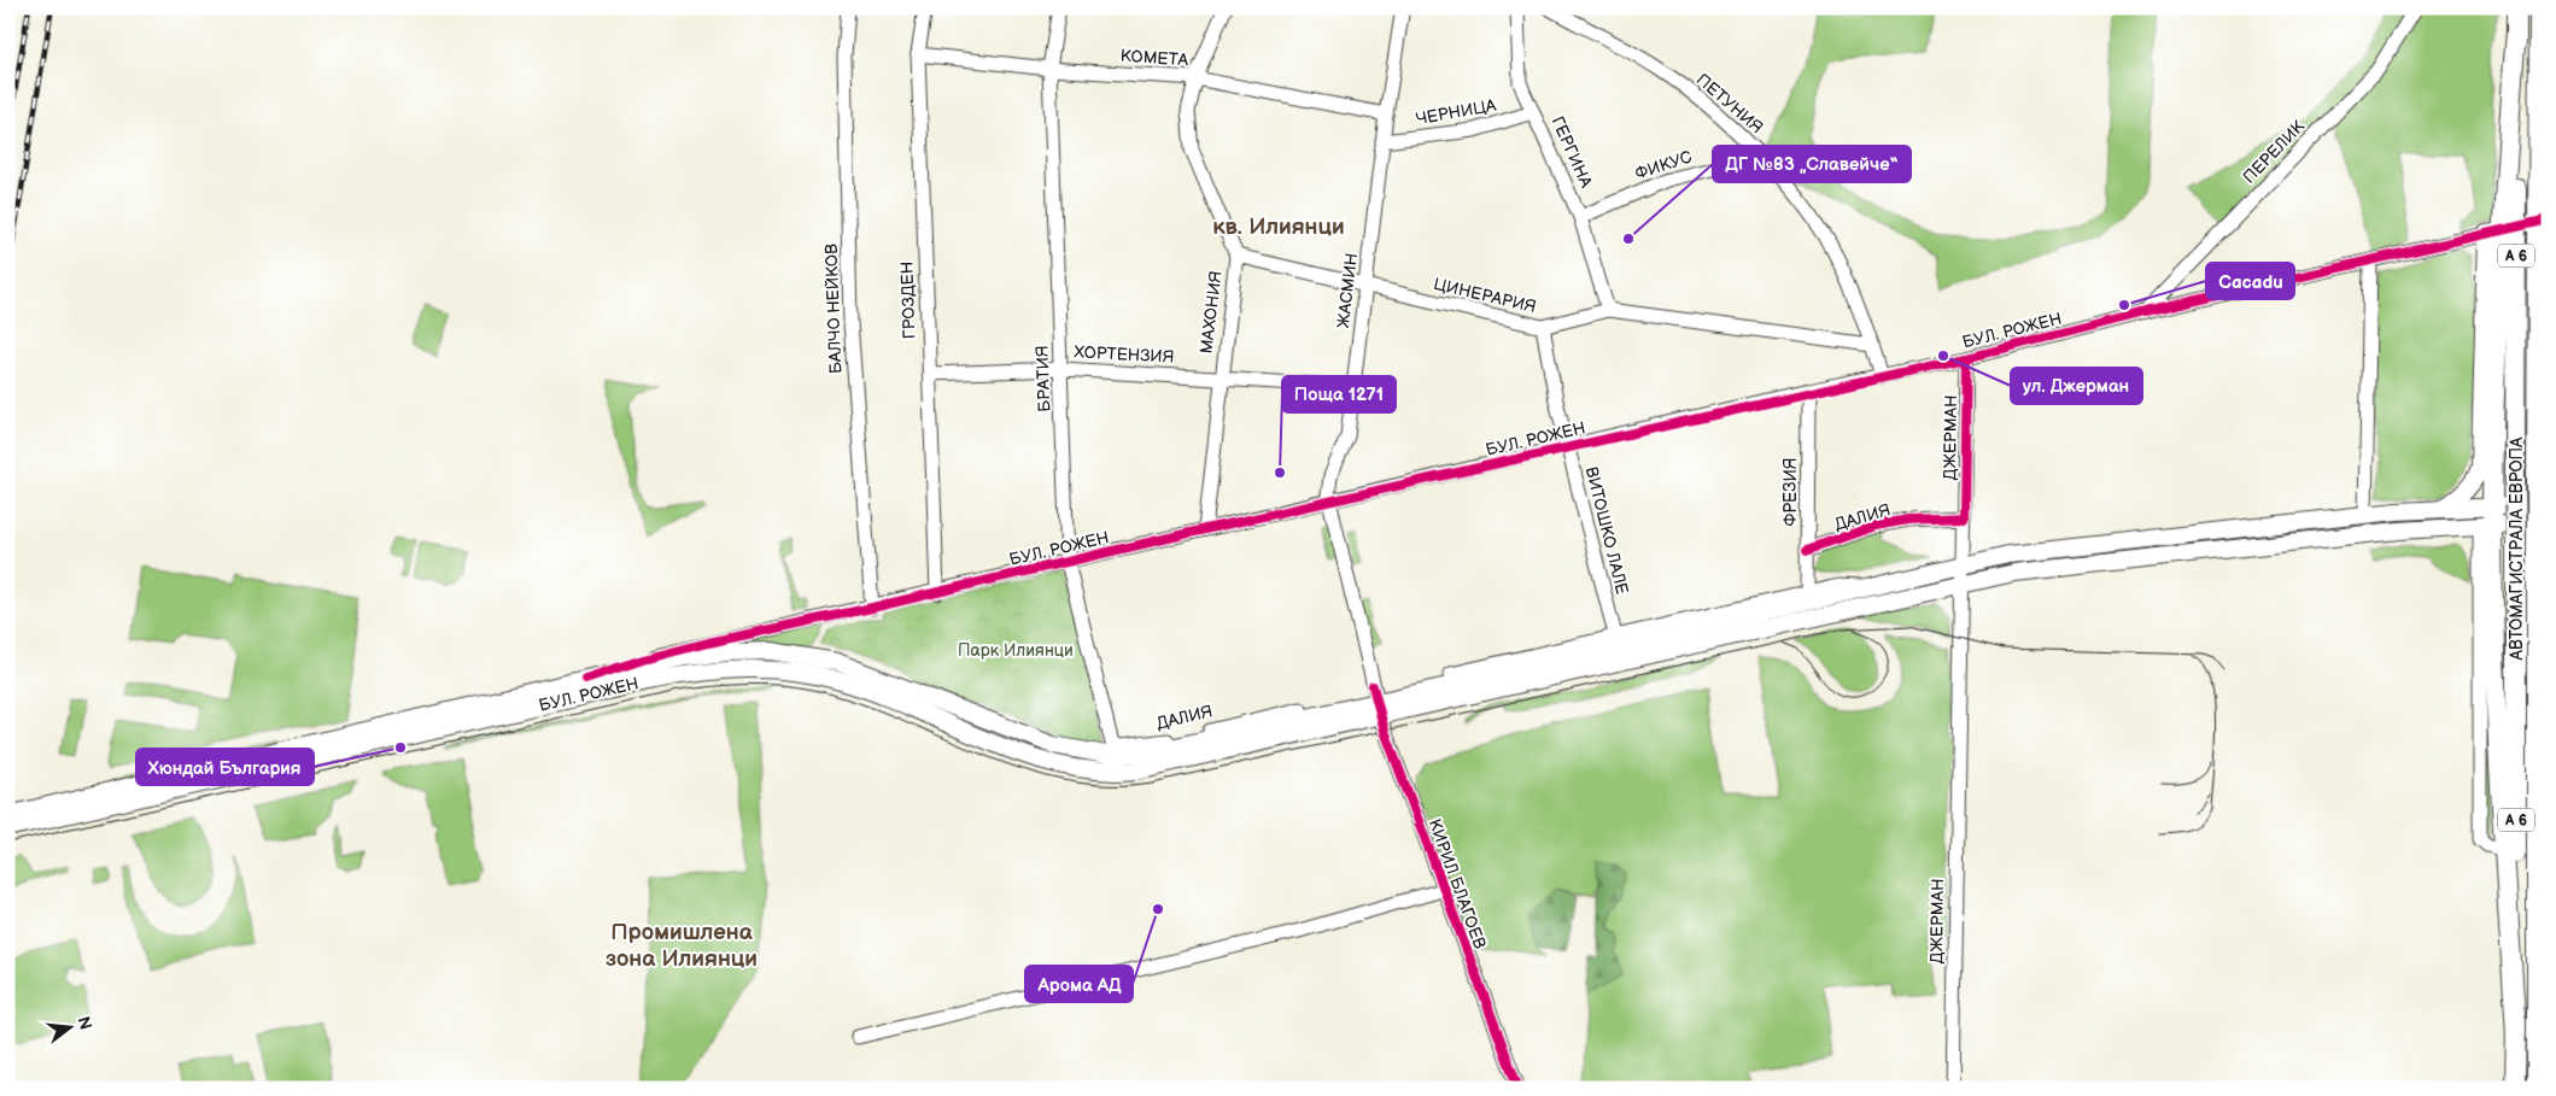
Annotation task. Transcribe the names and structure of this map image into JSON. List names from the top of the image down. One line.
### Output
{"streets":{"highway":["A 6","АВТОМАГИСТРАЛА ЕВРОПА"],"main road":["БУЛ. РОЖЕН"],"street":["КОМЕТА","ПЕТУНИЯ","ЧЕРНИЦА","ГЕРГИНА","ПЕРЕЛИК","ФИКУС","ЖАСМИН","ЦИНЕРАРИЯ","ГРОЗДЕН","БАЛЧО НЕЙКОВ","МАХОНИЯ","ХОРТЕНЗИЯ","БРАТИЯ","ДЖЕРМАН","ФРЕЗИЯ","ДАЛИЯ","ВИТОШКО ЛАЛЕ","КИРИЛ БЛАГОЕВ"]},"crossings":[["КОМЕТА","ЖАСМИН"],["КОМЕТА","ГРОЗДЕН"],["КОМЕТА","МАХОНИЯ"],["КОМЕТА","БРАТИЯ"],["ПЕТУНИЯ","ФИКУС"],["ПЕТУНИЯ","ЦИНЕРАРИЯ"],["ПЕТУНИЯ","БУЛ. РОЖЕН"],["ЧЕРНИЦА","ГЕРГИНА"],["ЧЕРНИЦА","ЖАСМИН"],["ГЕРГИНА","ФИКУС"],["ГЕРГИНА","ЦИНЕРАРИЯ"],["ПЕРЕЛИК","БУЛ. РОЖЕН"],["ЖАСМИН","ЦИНЕРАРИЯ"],["ЖАСМИН","БУЛ. РОЖЕН"],["ЖАСМИН","ХОРТЕНЗИЯ"],["ЖАСМИН","КИРИЛ БЛАГОЕВ"],["ЦИНЕРАРИЯ","МАХОНИЯ"],["ЦИНЕРАРИЯ","ВИТОШКО ЛАЛЕ"],["ГРОЗДЕН","БУЛ. РОЖЕН"],["ГРОЗДЕН","ХОРТЕНЗИЯ"],["БАЛЧО НЕЙКОВ","БУЛ. РОЖЕН"],["МАХОНИЯ","БУЛ. РОЖЕН"],["МАХОНИЯ","ХОРТЕНЗИЯ"],["БУЛ. РОЖЕН","БРАТИЯ"],["БУЛ. РОЖЕН","ДЖЕРМАН"],["БУЛ. РОЖЕН","ФРЕЗИЯ"],["БУЛ. РОЖЕН","ДАЛИЯ"],["БУЛ. РОЖЕН","ВИТОШКО ЛАЛЕ"],["БУЛ. РОЖЕН","КИРИЛ БЛАГОЕВ"],["ХОРТЕНЗИЯ","БРАТИЯ"],["БРАТИЯ","ДАЛИЯ"],["ДЖЕРМАН","ДАЛИЯ"],["ФРЕЗИЯ","ДАЛИЯ"]],"districts":["кв. Илиянци","Промишлена зона Илиянци"],"parks":["Парк Илиянци"],"places":["ДГ №83 „Славейче“","Cacadu","ул. Джерман","Поща 1271","Хюндай България","Арома АД"],"north":"right"}
